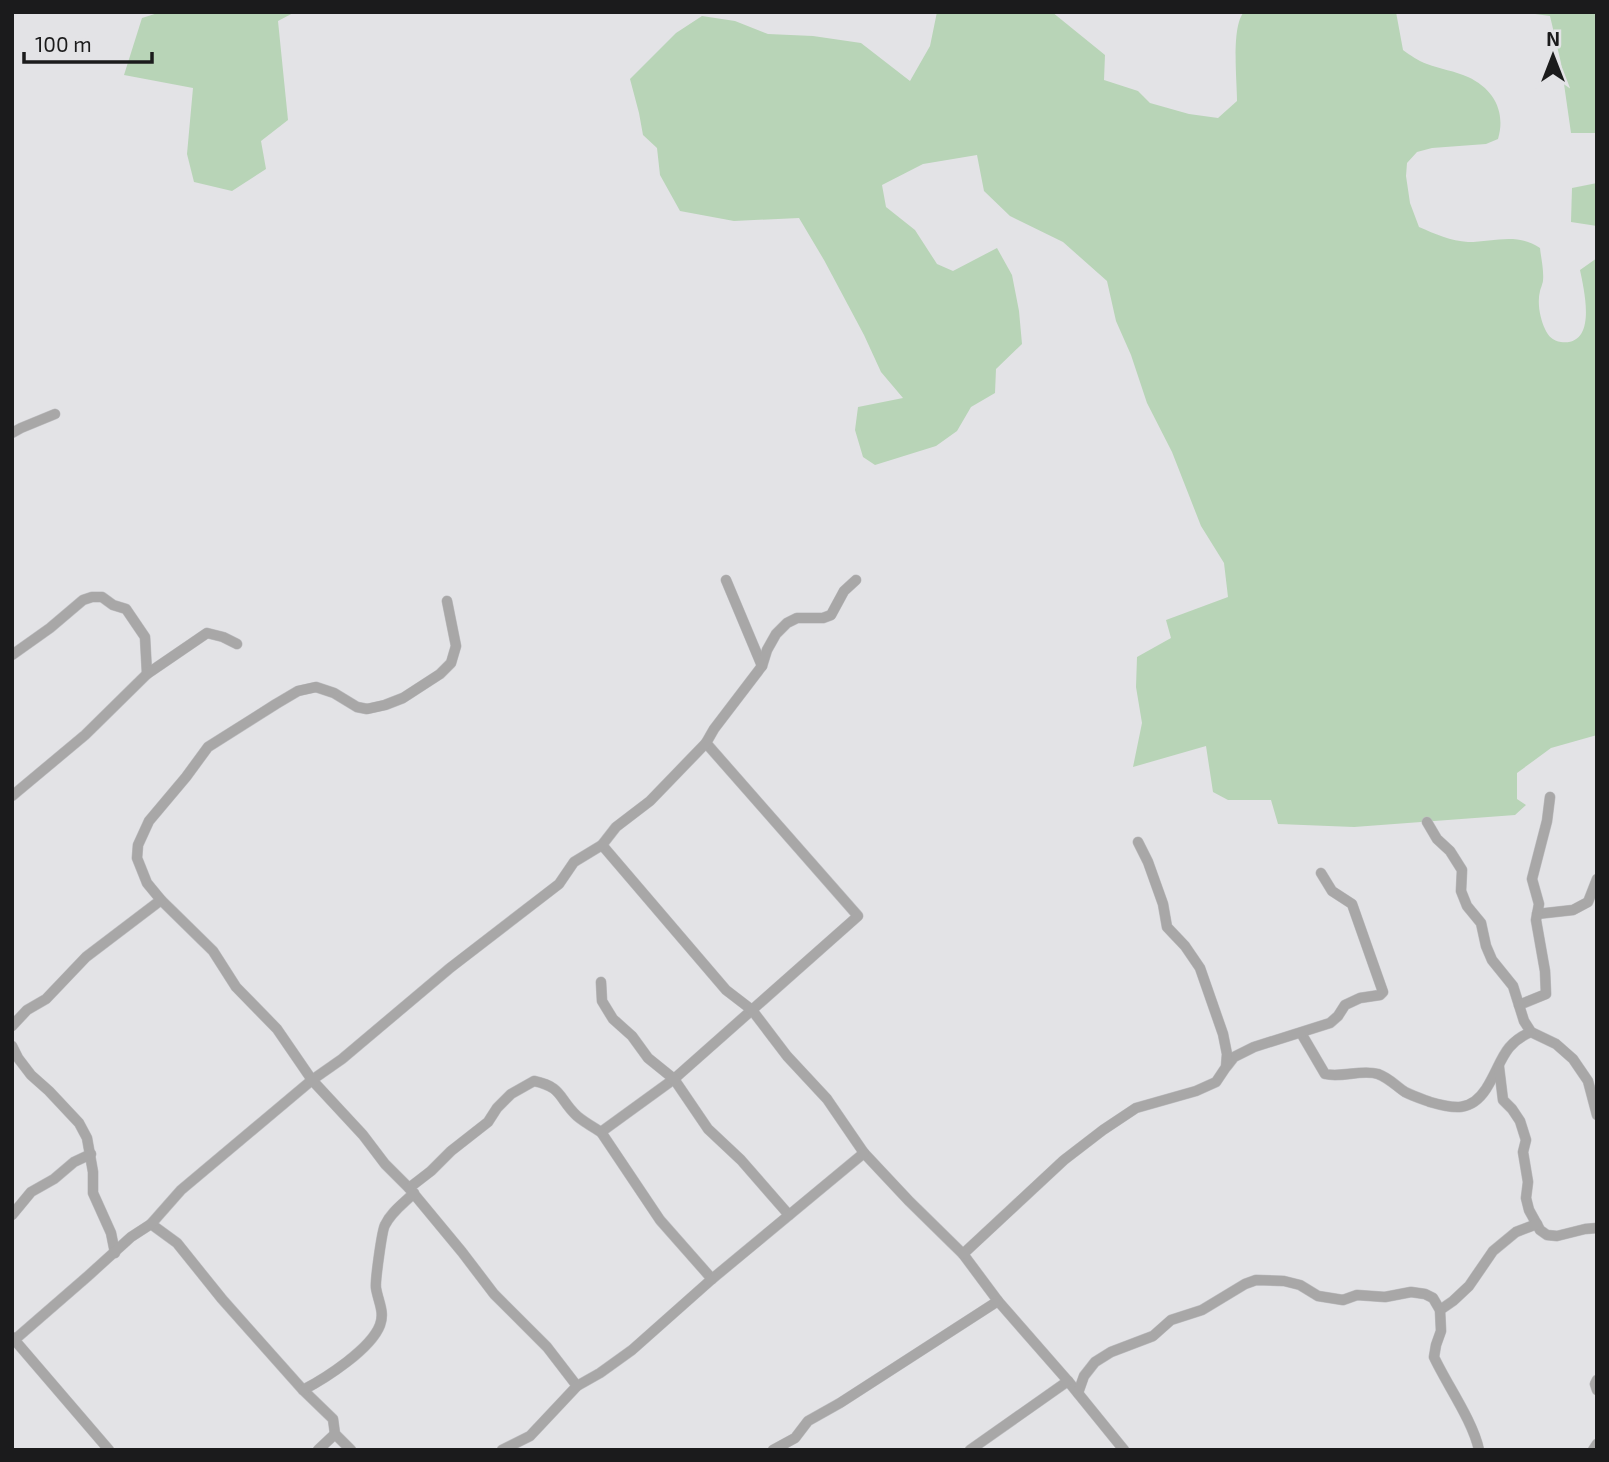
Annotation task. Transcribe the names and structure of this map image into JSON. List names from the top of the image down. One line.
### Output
{"scale_bar":"100 m","north":"top"}
